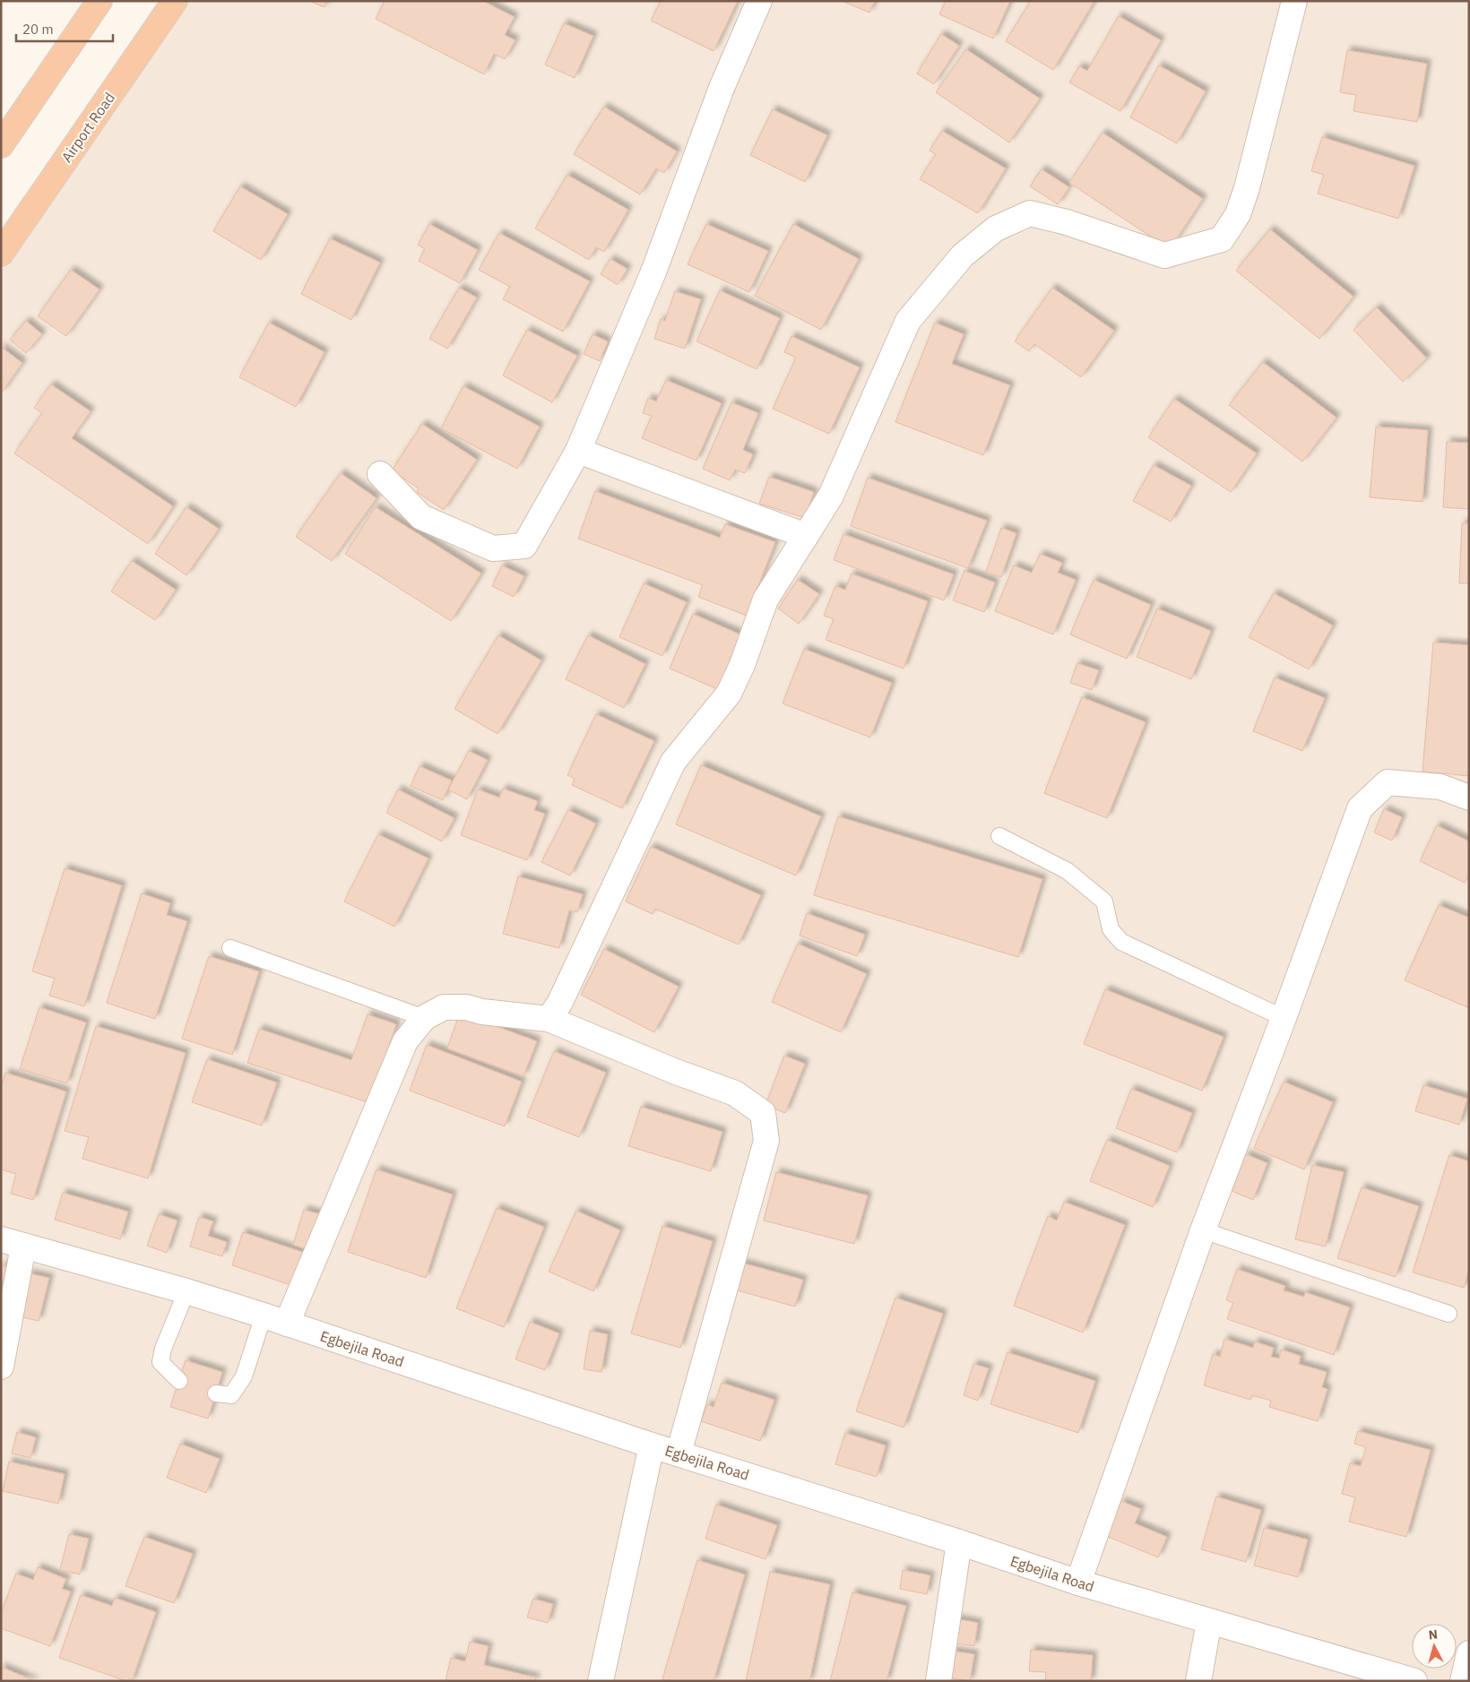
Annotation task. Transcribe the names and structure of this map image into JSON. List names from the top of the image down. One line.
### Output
{"streets":{"highway":["Airport Road"],"street":["Egbejila Road"]},"scale_bar":"20 m","north":"top"}
